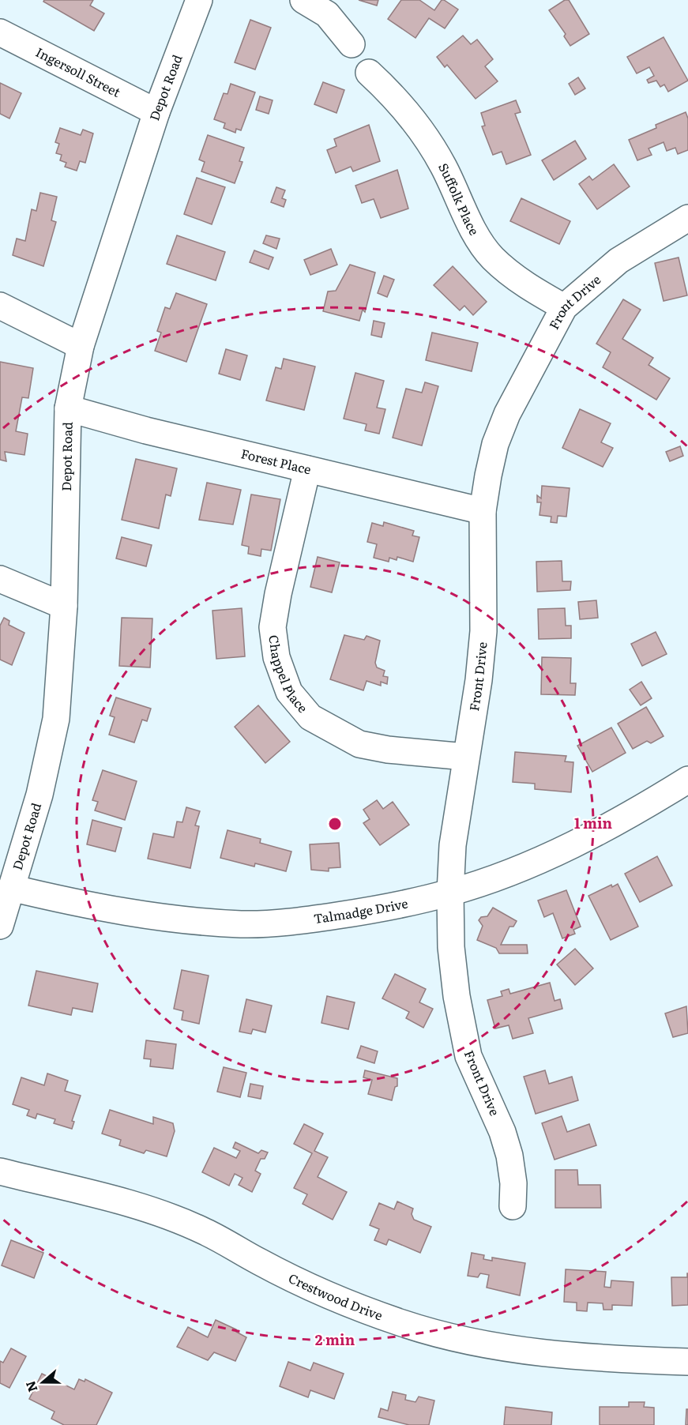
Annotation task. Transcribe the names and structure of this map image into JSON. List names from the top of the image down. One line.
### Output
{"streets":{"street":["Ingersoll Street","Depot Road","Suffolk Place","Front Drive","Forest Place","Chappel Place","Talmadge Drive","Crestwood Drive"]},"crossings":[["Ingersoll Street","Depot Road"],["Depot Road","Forest Place"],["Depot Road","Talmadge Drive"],["Suffolk Place","Front Drive"],["Front Drive","Forest Place"],["Front Drive","Chappel Place"],["Front Drive","Talmadge Drive"],["Forest Place","Chappel Place"]],"north":"left","rings":["1 min","2 min"]}
